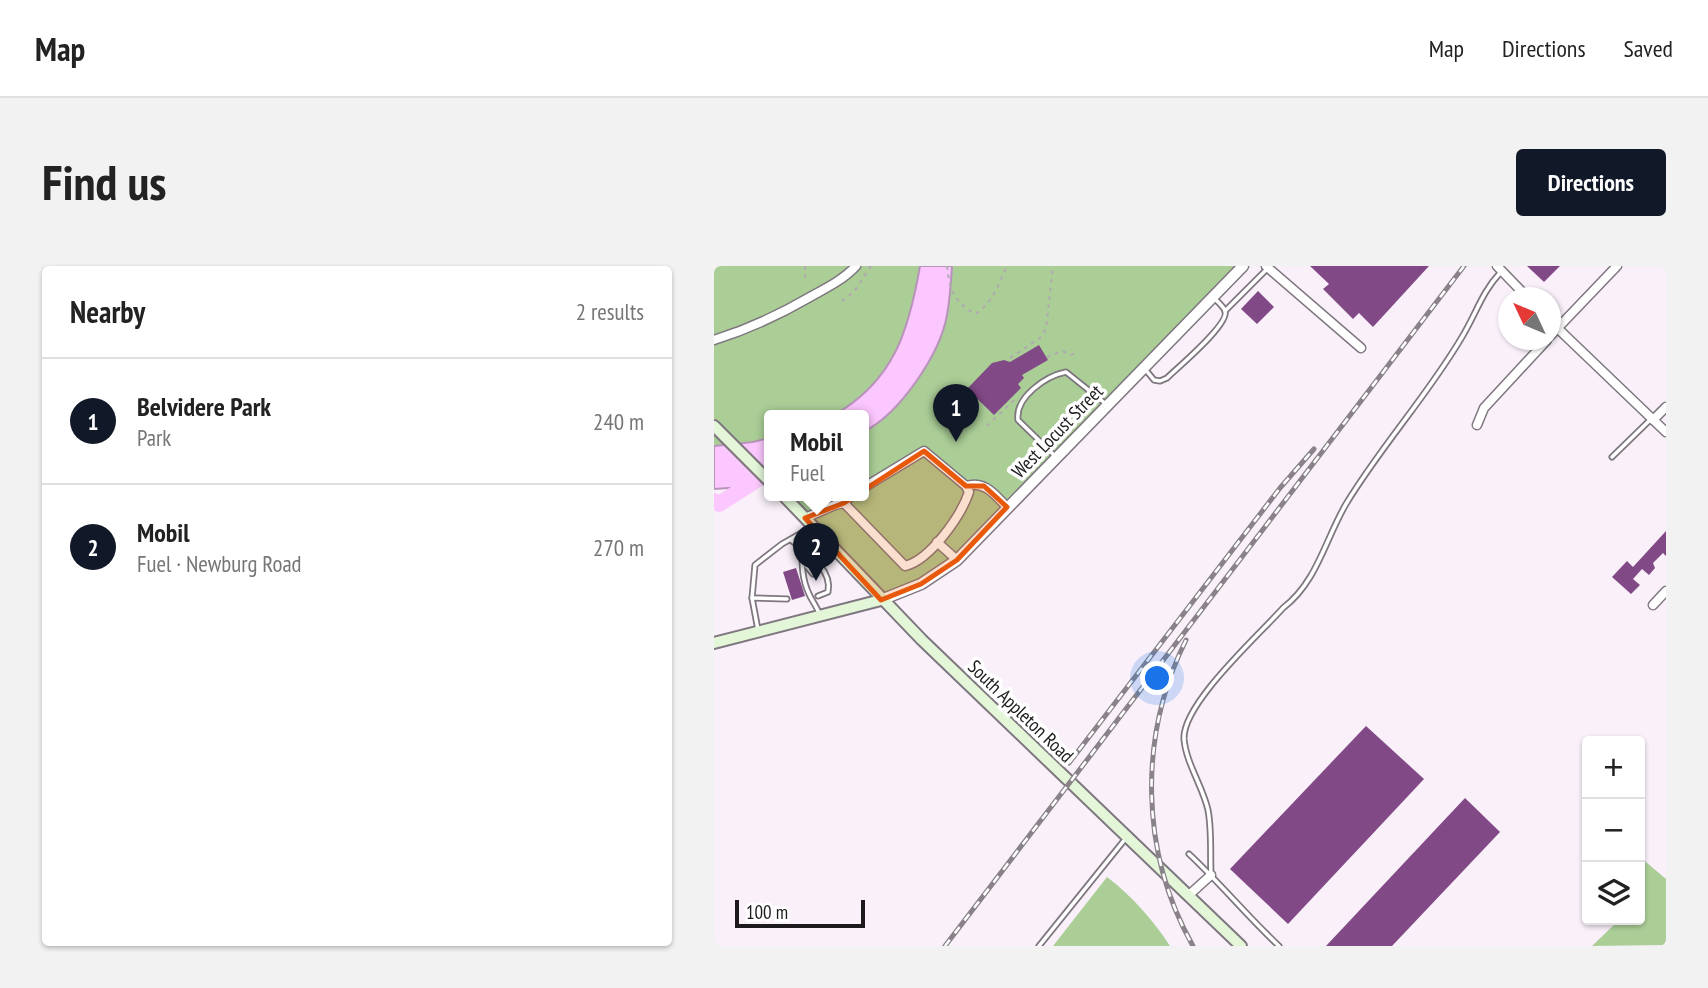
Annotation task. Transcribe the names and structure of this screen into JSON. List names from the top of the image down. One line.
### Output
{"streets":{"main road":["South Appleton Road"],"street":["West Locust Street"]},"crossings":[["West Locust Street","South Appleton Road"]],"scale_bar":"100 m","north":"top left","page":{"header":"Map","nav":["Map","Directions","Saved"],"buttons":"Directions","title":"Find us","heading":["Nearby","2 results"],"list":[{"mark":"1","name":"Belvidere Park","note":"Park","value":"240 m"},{"mark":"2","name":"Mobil","note":"Fuel · Newburg Road","value":"270 m"}],"pins":["1","2"],"popup":["Mobil","Fuel"],"map_buttons":["+","−"],"scale":"100 m"}}
